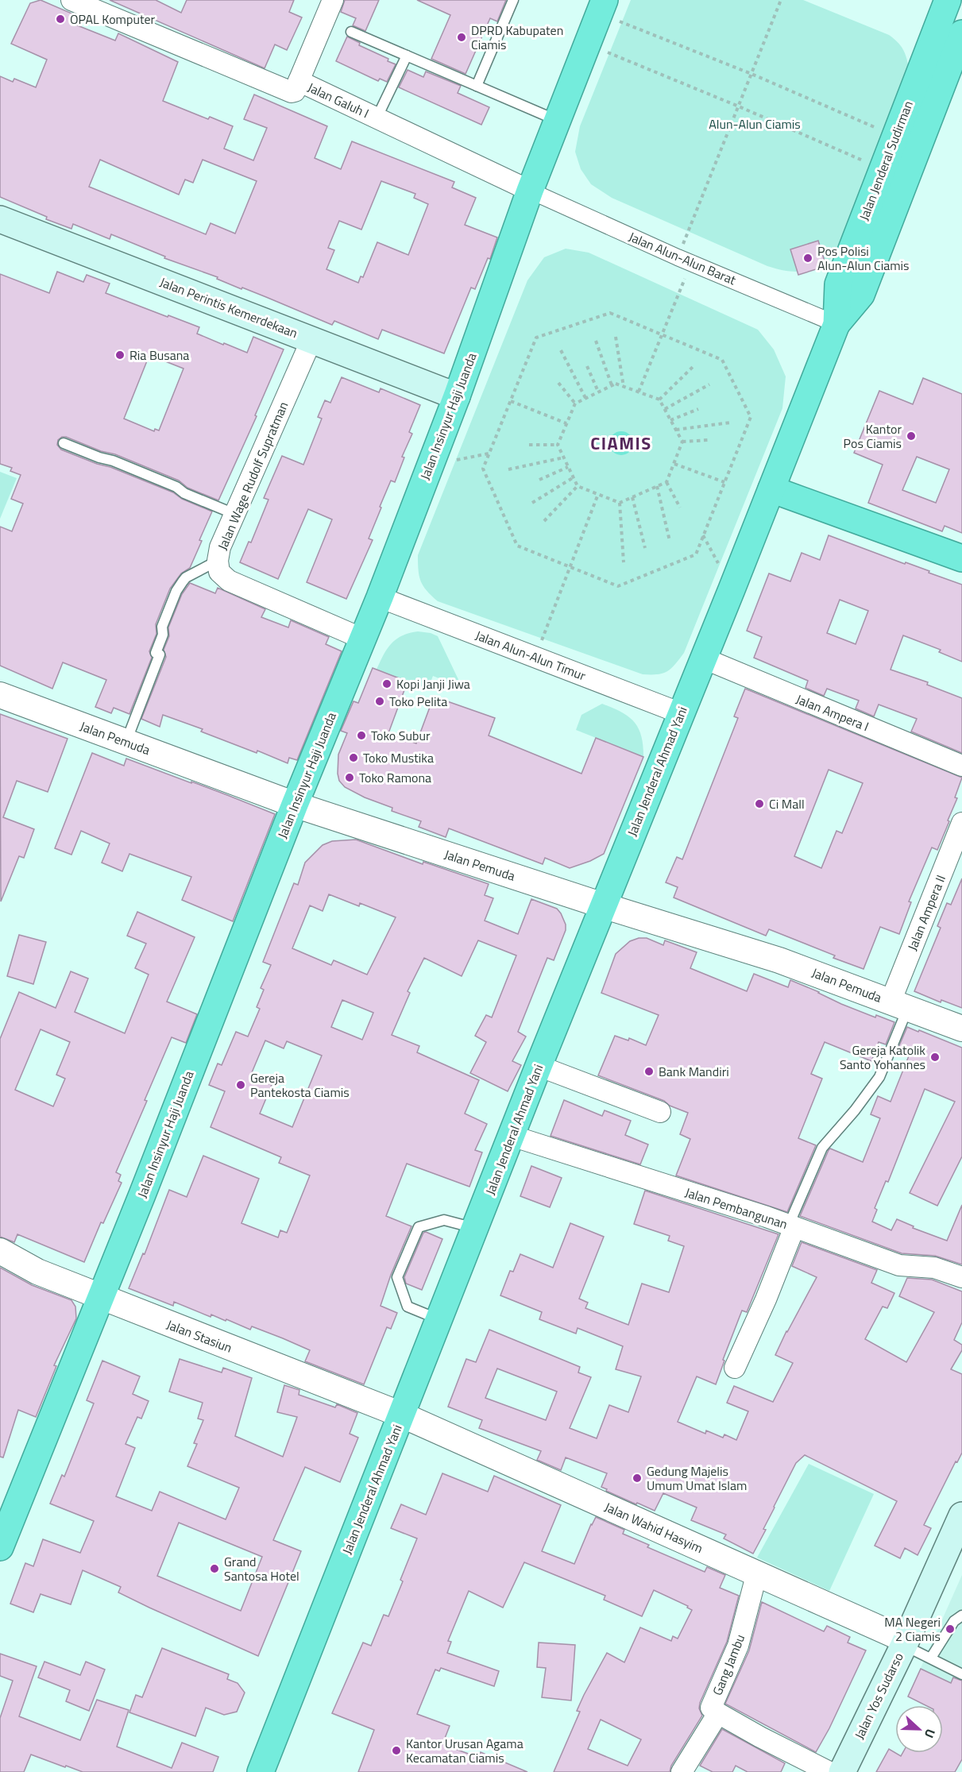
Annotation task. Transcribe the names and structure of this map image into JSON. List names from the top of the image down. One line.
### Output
{"streets":{"highway":["Jalan Jenderal Sudirman","Jalan Insinyur Haji Juanda","Jalan Jenderal Ahmad Yani"],"main road":["Jalan Perintis Kemerdekaan","Jalan Yos Sudarso"],"street":["Jalan Galuh I","Jalan Alun-Alun Barat","Jalan Wage Rudolf Supratman","Jalan Alun-Alun Timur","Jalan Ampera I","Jalan Pemuda","Jalan Ampera II","Jalan Pembangunan","Jalan Stasiun","Jalan Wahid Hasyim","Gang Jambu"]},"crossings":[["Jalan Galuh I","Jalan Alun-Alun Barat"],["Jalan Galuh I","Jalan Insinyur Haji Juanda"],["Jalan Jenderal Sudirman","Jalan Alun-Alun Barat"],["Jalan Jenderal Sudirman","Jalan Jenderal Ahmad Yani"],["Jalan Alun-Alun Barat","Jalan Insinyur Haji Juanda"],["Jalan Perintis Kemerdekaan","Jalan Insinyur Haji Juanda"],["Jalan Perintis Kemerdekaan","Jalan Wage Rudolf Supratman"],["Jalan Insinyur Haji Juanda","Jalan Wage Rudolf Supratman"],["Jalan Insinyur Haji Juanda","Jalan Alun-Alun Timur"],["Jalan Insinyur Haji Juanda","Jalan Pemuda"],["Jalan Insinyur Haji Juanda","Jalan Stasiun"],["Jalan Alun-Alun Timur","Jalan Jenderal Ahmad Yani"],["Jalan Ampera I","Jalan Jenderal Ahmad Yani"],["Jalan Pemuda","Jalan Jenderal Ahmad Yani"],["Jalan Pemuda","Jalan Ampera II"],["Jalan Jenderal Ahmad Yani","Jalan Pembangunan"],["Jalan Jenderal Ahmad Yani","Jalan Stasiun"],["Jalan Jenderal Ahmad Yani","Jalan Wahid Hasyim"],["Jalan Stasiun","Jalan Wahid Hasyim"],["Jalan Wahid Hasyim","Gang Jambu"],["Jalan Wahid Hasyim","Jalan Yos Sudarso"]],"districts":["CIAMIS"],"parks":["Alun-Alun Ciamis"],"places":["OPAL Komputer","DPRD Kabupaten Ciamis","Pos Polisi Alun-Alun Ciamis","Ria Busana","Kantor Pos Ciamis","Kopi Janji Jiwa","Toko Pelita","Toko Subur","Toko Mustika","Toko Ramona","Ci Mall","Gereja Katolik Santo Yohannes","Bank Mandiri","Gereja Pantekosta Ciamis","Gedung Majelis Umum Umat Islam","Grand Santosa Hotel","MA Negeri 2 Ciamis","Kantor Urusan Agama Kecamatan Ciamis"],"north":"right"}
